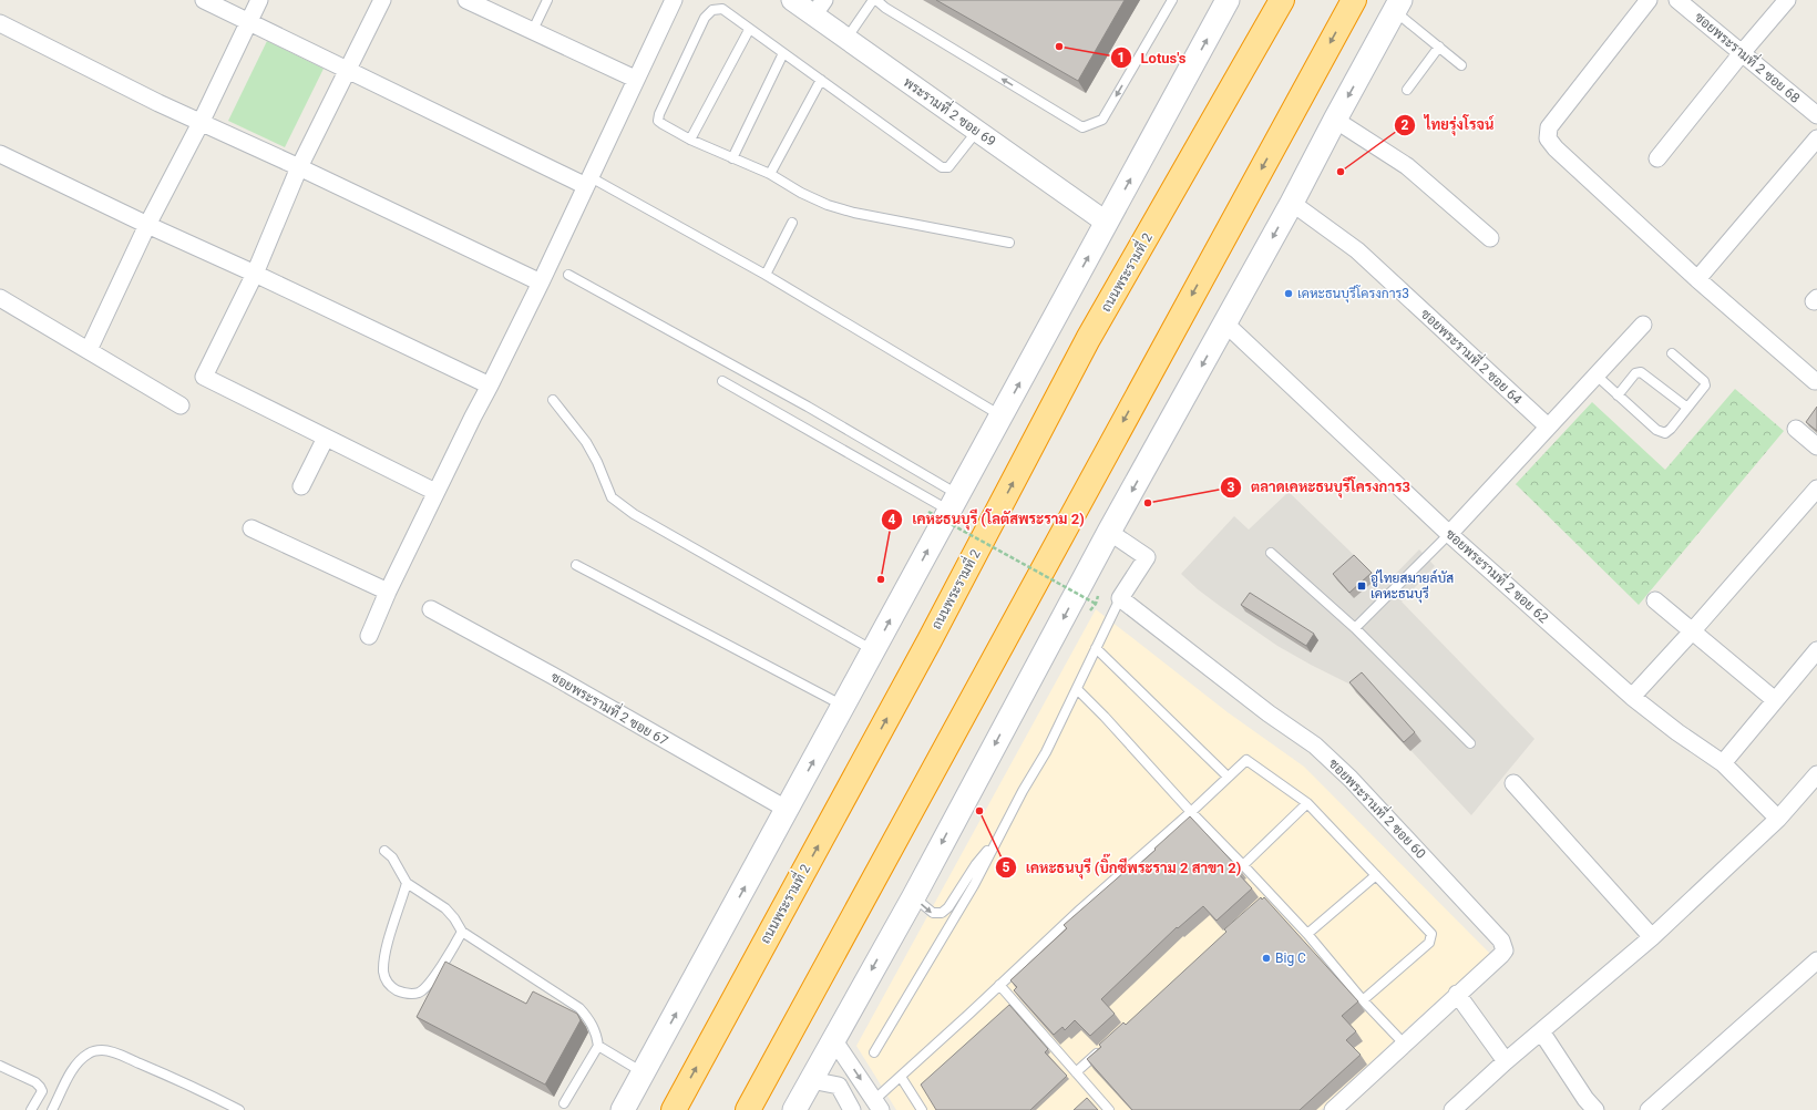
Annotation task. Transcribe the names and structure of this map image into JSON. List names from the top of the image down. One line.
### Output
{"streets":{"highway":["ถนนพระรามที่ 2"],"street":["ซอยพระรามที่ 2 ซอย 68","พระรามที่ 2 ซอย 69","ซอยพระรามที่ 2 ซอย 64","ซอยพระรามที่ 2 ซอย 62","ซอยพระรามที่ 2 ซอย 67","ซอยพระรามที่ 2 ซอย 60"]},"places":{"other":["Lotus's","ไทยรุ่งโรจน์","เคหะธนบุรีโครงการ3","ตลาดเคหะธนบุรีโครงการ3","เคหะธนบุรี (โลตัสพระราม 2)","เคหะธนบุรี (บิ๊กซีพระราม 2 สาขา 2)","Big C"],"transit":["อู่ไทยสมายล์บัส เคหะธนบุรี"]}}
